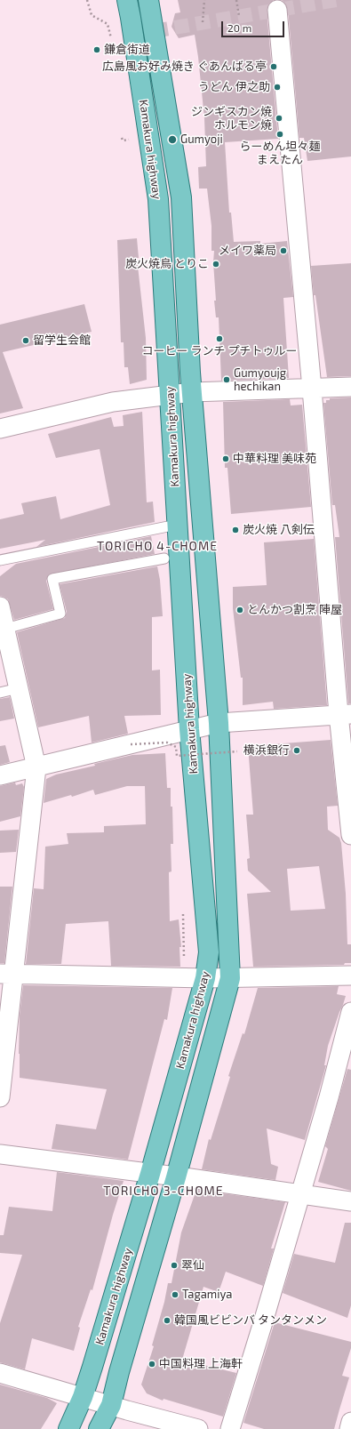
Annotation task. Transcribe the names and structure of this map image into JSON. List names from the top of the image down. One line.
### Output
{"streets":{"main road":["Kamakura highway"]},"districts":["TORICHO 4-CHOME","TORICHO 3-CHOME"],"places":["鎌倉街道","広島風お好み焼き ぐあんばる亭","うどん 伊之助","ジンギスカン焼 ホルモン焼","らーめん坦々麺 まえたん","Gumyoji","メイワ薬局","炭火焼鳥 とりこ","コーヒー ランチ プチトゥルー","留学生会館","Gumyoujg hechikan","中華料理 美味苑","炭火焼 八剣伝","とんかつ割烹 陣屋","横浜銀行","翠仙","Tagamiya","韓国風ビビンバ タンタンメン","中国料理 上海軒"],"scale_bar":"20 m"}
